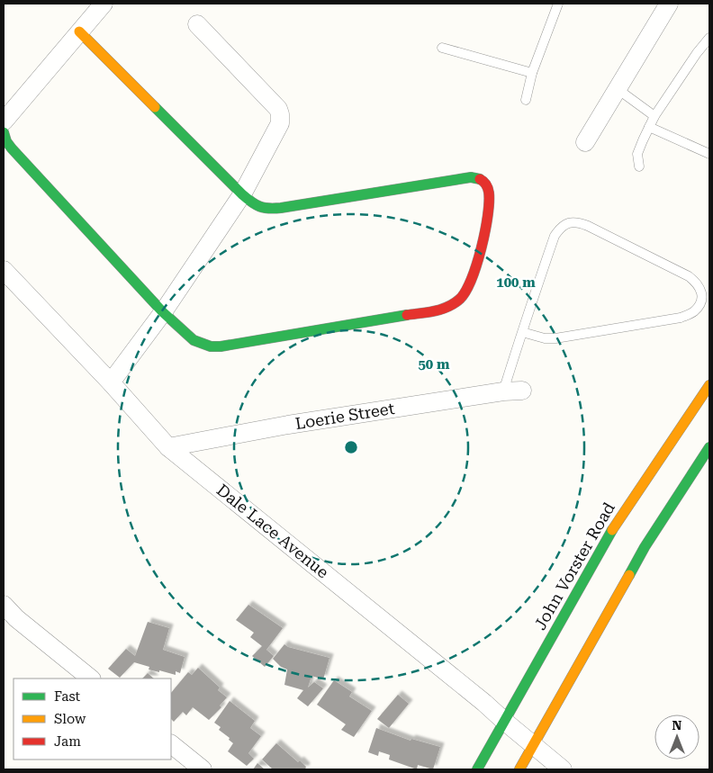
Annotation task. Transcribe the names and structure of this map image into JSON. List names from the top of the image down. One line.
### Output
{"streets":{"street":["Loerie Street","Dale Lace Avenue","John Vorster Road"]},"crossings":[["Loerie Street","Dale Lace Avenue"],["Dale Lace Avenue","John Vorster Road"]],"legend":["Fast","Slow","Jam"],"north":"top","rings":["100 m","50 m"]}
